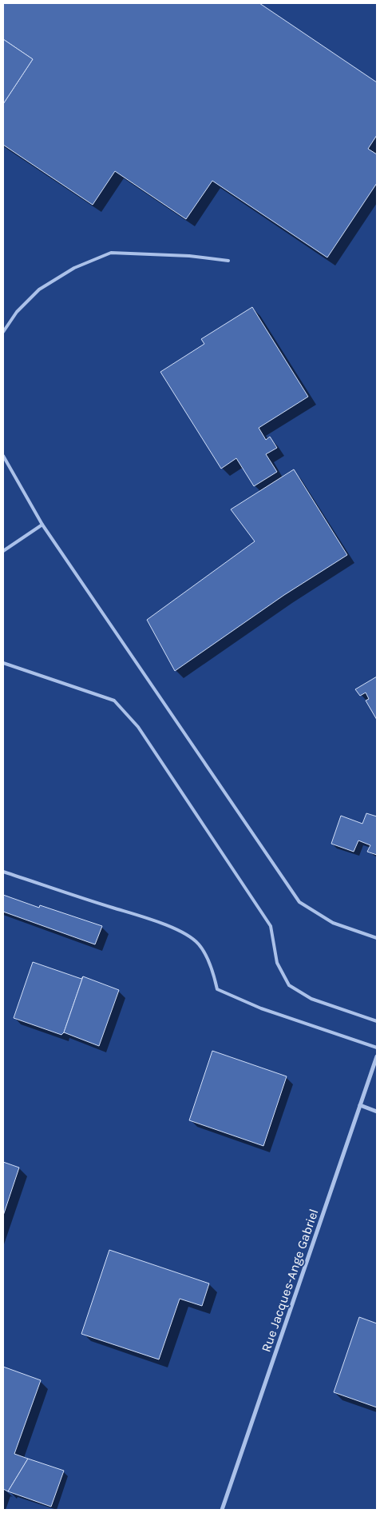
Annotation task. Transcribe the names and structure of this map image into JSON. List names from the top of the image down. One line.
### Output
{"streets":{"street":["Rue Jacques-Ange Gabriel"]}}
